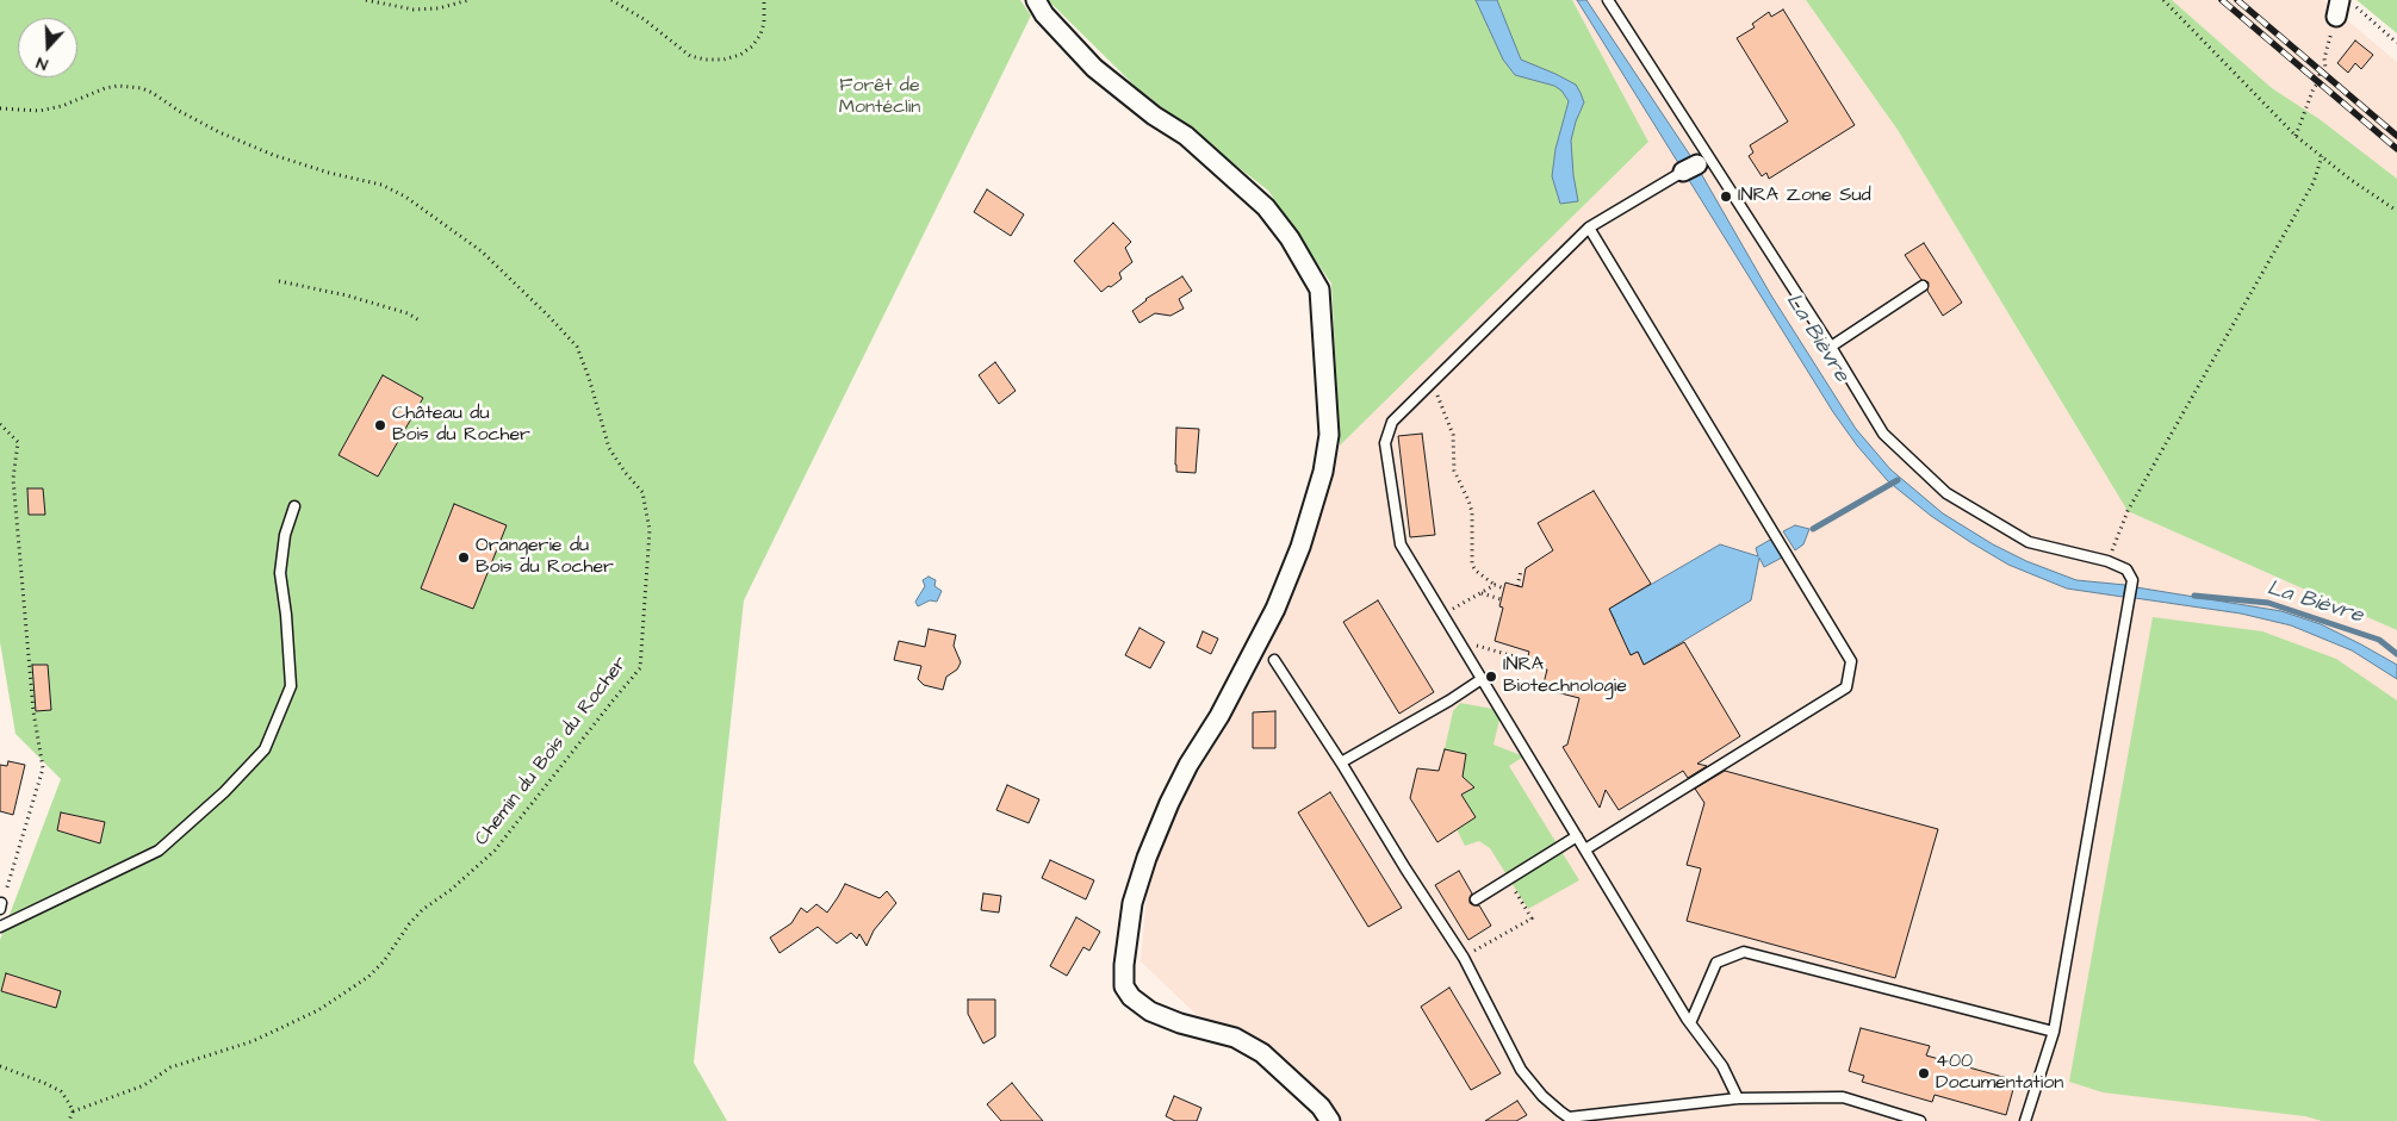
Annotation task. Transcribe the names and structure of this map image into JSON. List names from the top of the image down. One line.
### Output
{"streets":{"path":["Chemin du Bois du Rocher"]},"water":["La Bièvre"],"parks":["Forêt de Montéclin"],"places":["INRA Zone Sud","Château du Bois du Rocher","Orangerie du Bois du Rocher","INRA Biotechnologie","400 Documentation"],"north":"bottom"}
